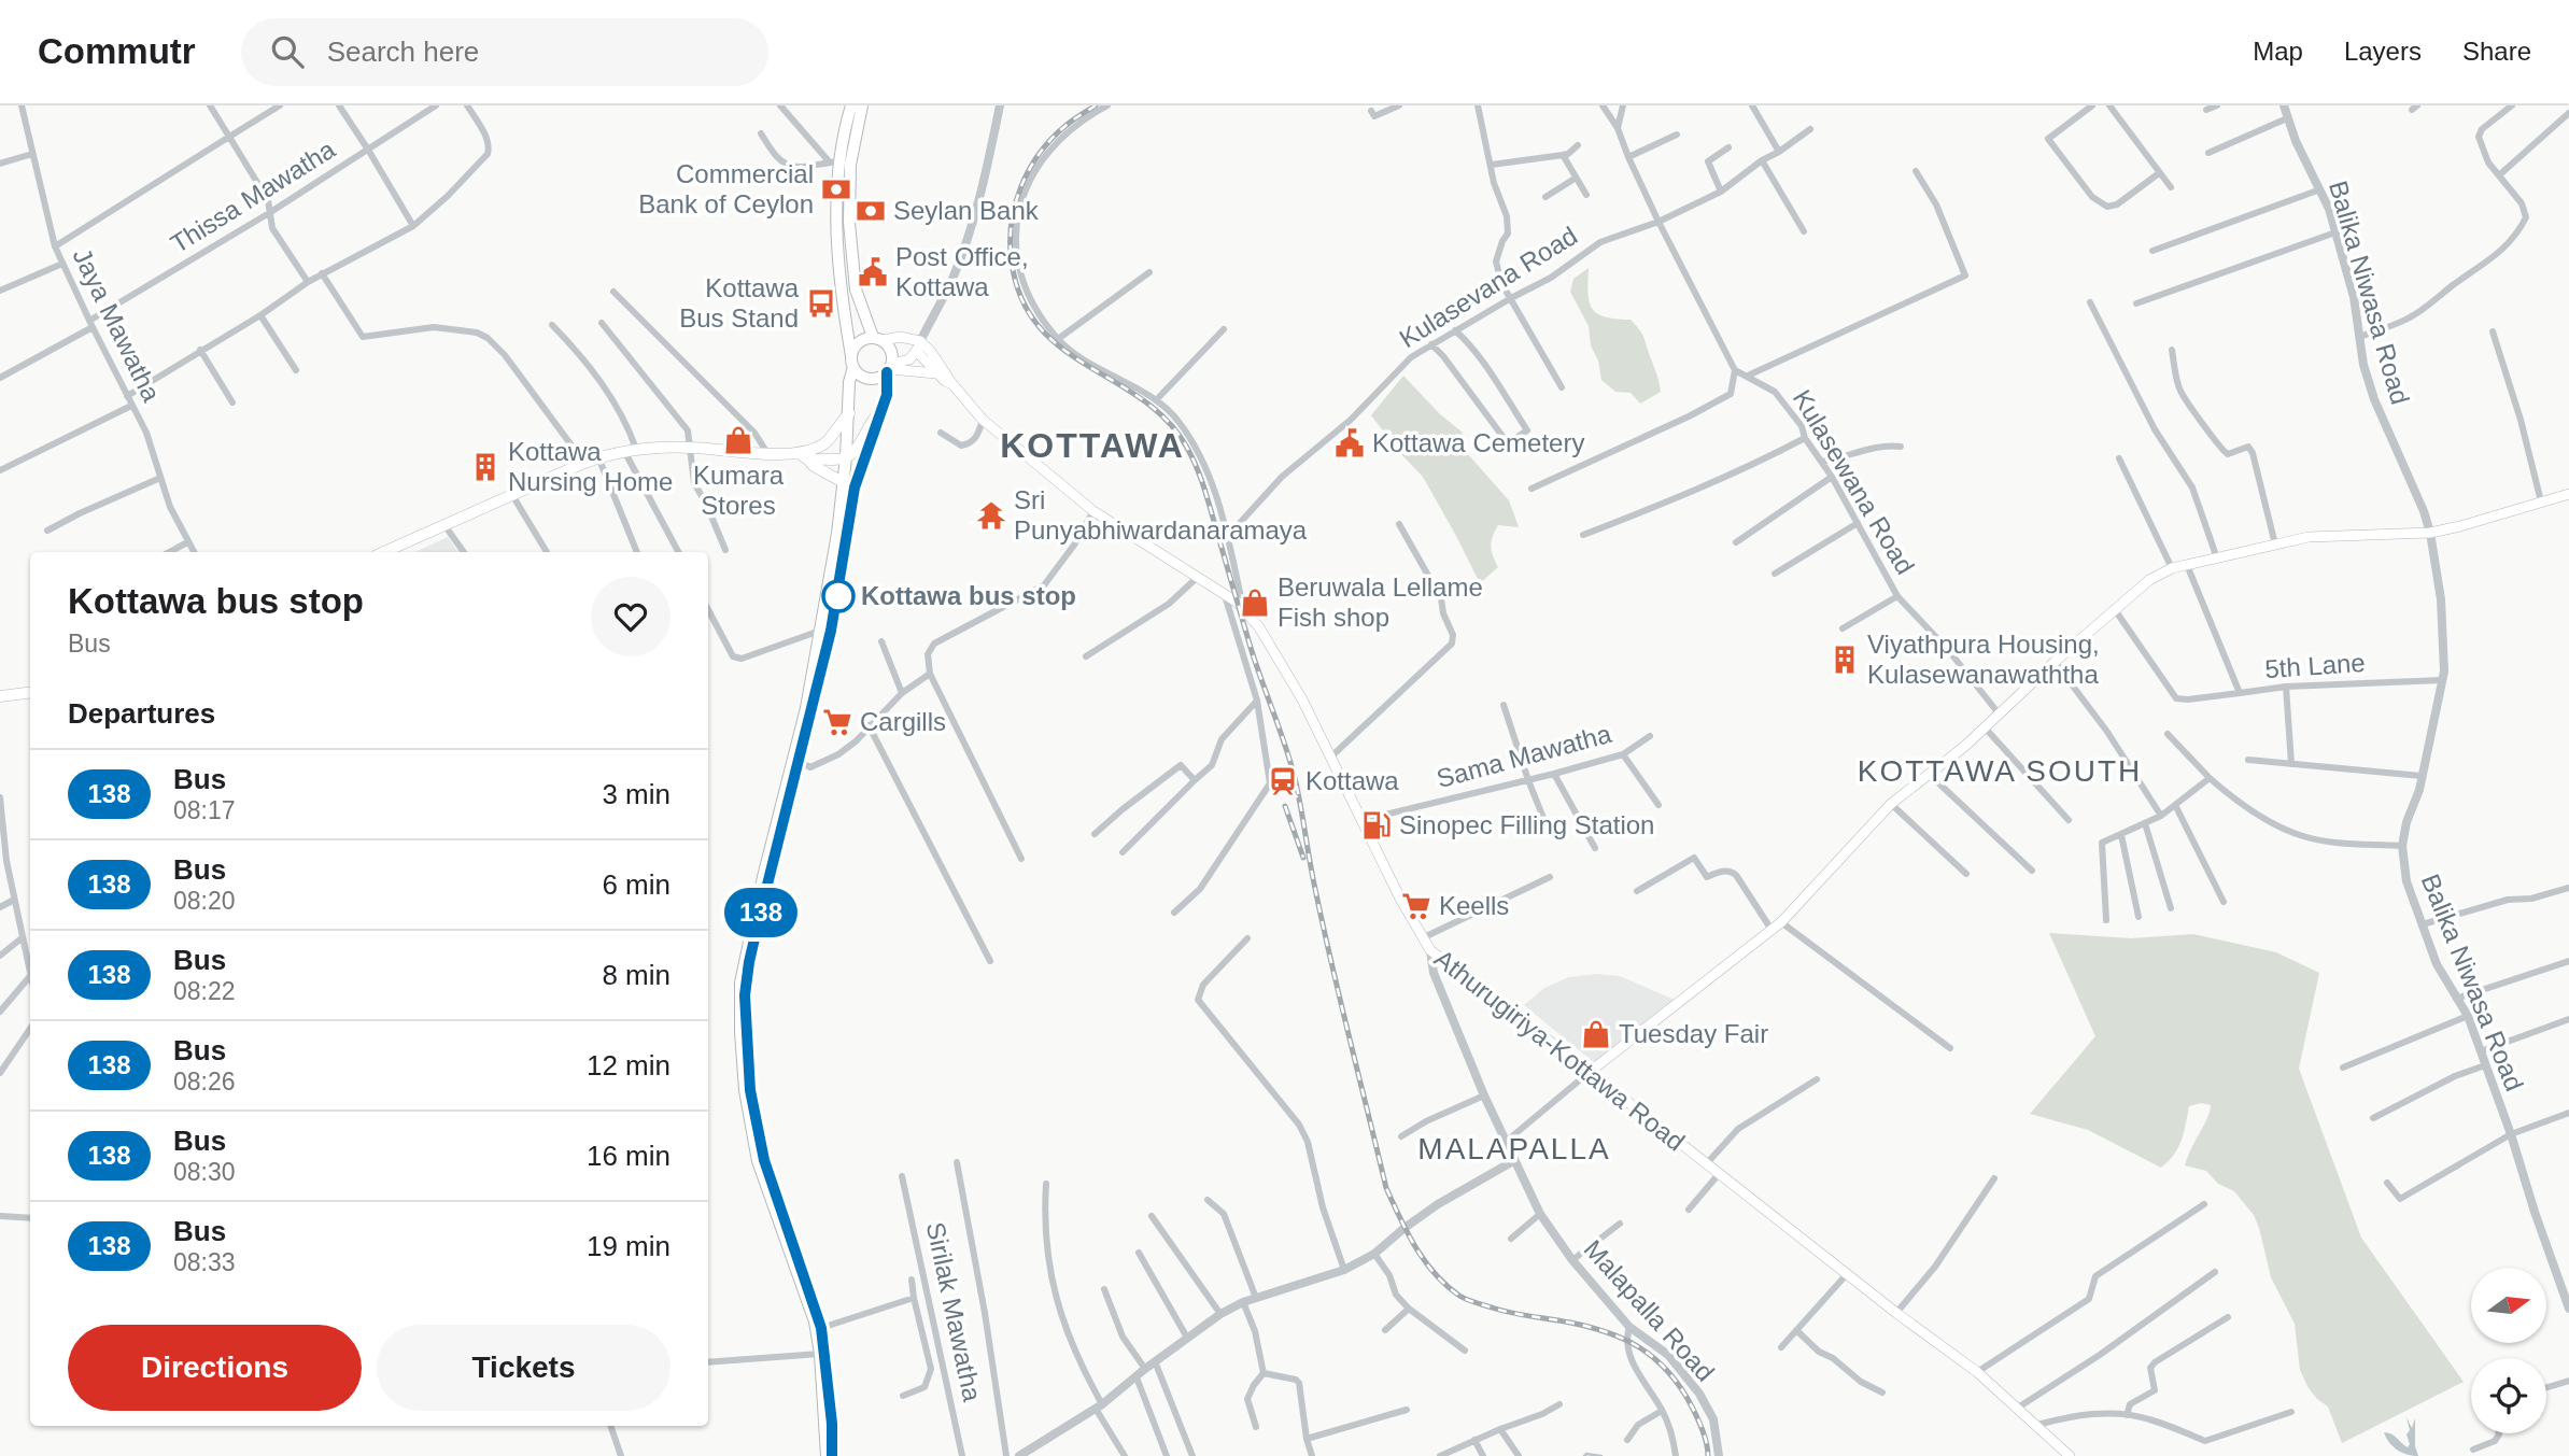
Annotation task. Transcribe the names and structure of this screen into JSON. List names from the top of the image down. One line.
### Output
{"streets":{"main road":["Athurugiriya-Kottawa Road"],"street":["Thissa Mawatha","Kulasevana Road","Balika Niwasa Road","Jaya Mawatha","Kulasewana Road","5th Lane","Sama Mawatha","Malapalla Road","Sirilak Mawatha"]},"crossings":[["Thissa Mawatha","Jaya Mawatha"],["Balika Niwasa Road","5th Lane"],["Sama Mawatha","Athurugiriya-Kottawa Road"],["Athurugiriya-Kottawa Road","Malapalla Road"]],"districts":["KOTTAWA","KOTTAWA SOUTH","MALAPALLA"],"places":{"bank":["Commercial Bank of Ceylon","Seylan Bank"],"public building":["Post Office, Kottawa","Kottawa Cemetery"],"bus stop":["Kottawa Bus Stand"],"shop":["Kumara Stores","Beruwala Lellame Fish shop","Tuesday Fair"],"building":["Kottawa Nursing Home","Viyathpura Housing, Kulasewanawaththa"],"temple":["Sri Punyabhiwardanaramaya"],"other":["Kottawa bus stop"],"supermarket":["Cargills","Keells"],"station":["Kottawa"],"fuel station":["Sinopec Filling Station"]},"lines":["bus line 138"],"north":"right","page":{"header":"Commutr","search":"Search here","nav":["Map","Layers","Share"],"on_map":"138","heading":[["Kottawa bus stop","Bus"],"Departures"],"list":[{"mark":"138","name":"Bus","note":"08:17","value":"3 min"},{"mark":"138","name":"Bus","note":"08:20","value":"6 min"},{"mark":"138","name":"Bus","note":"08:22","value":"8 min"},{"mark":"138","name":"Bus","note":"08:26","value":"12 min"},{"mark":"138","name":"Bus","note":"08:30","value":"16 min"},{"mark":"138","name":"Bus","note":"08:33","value":"19 min"}],"buttons":["Directions","Tickets"]}}
